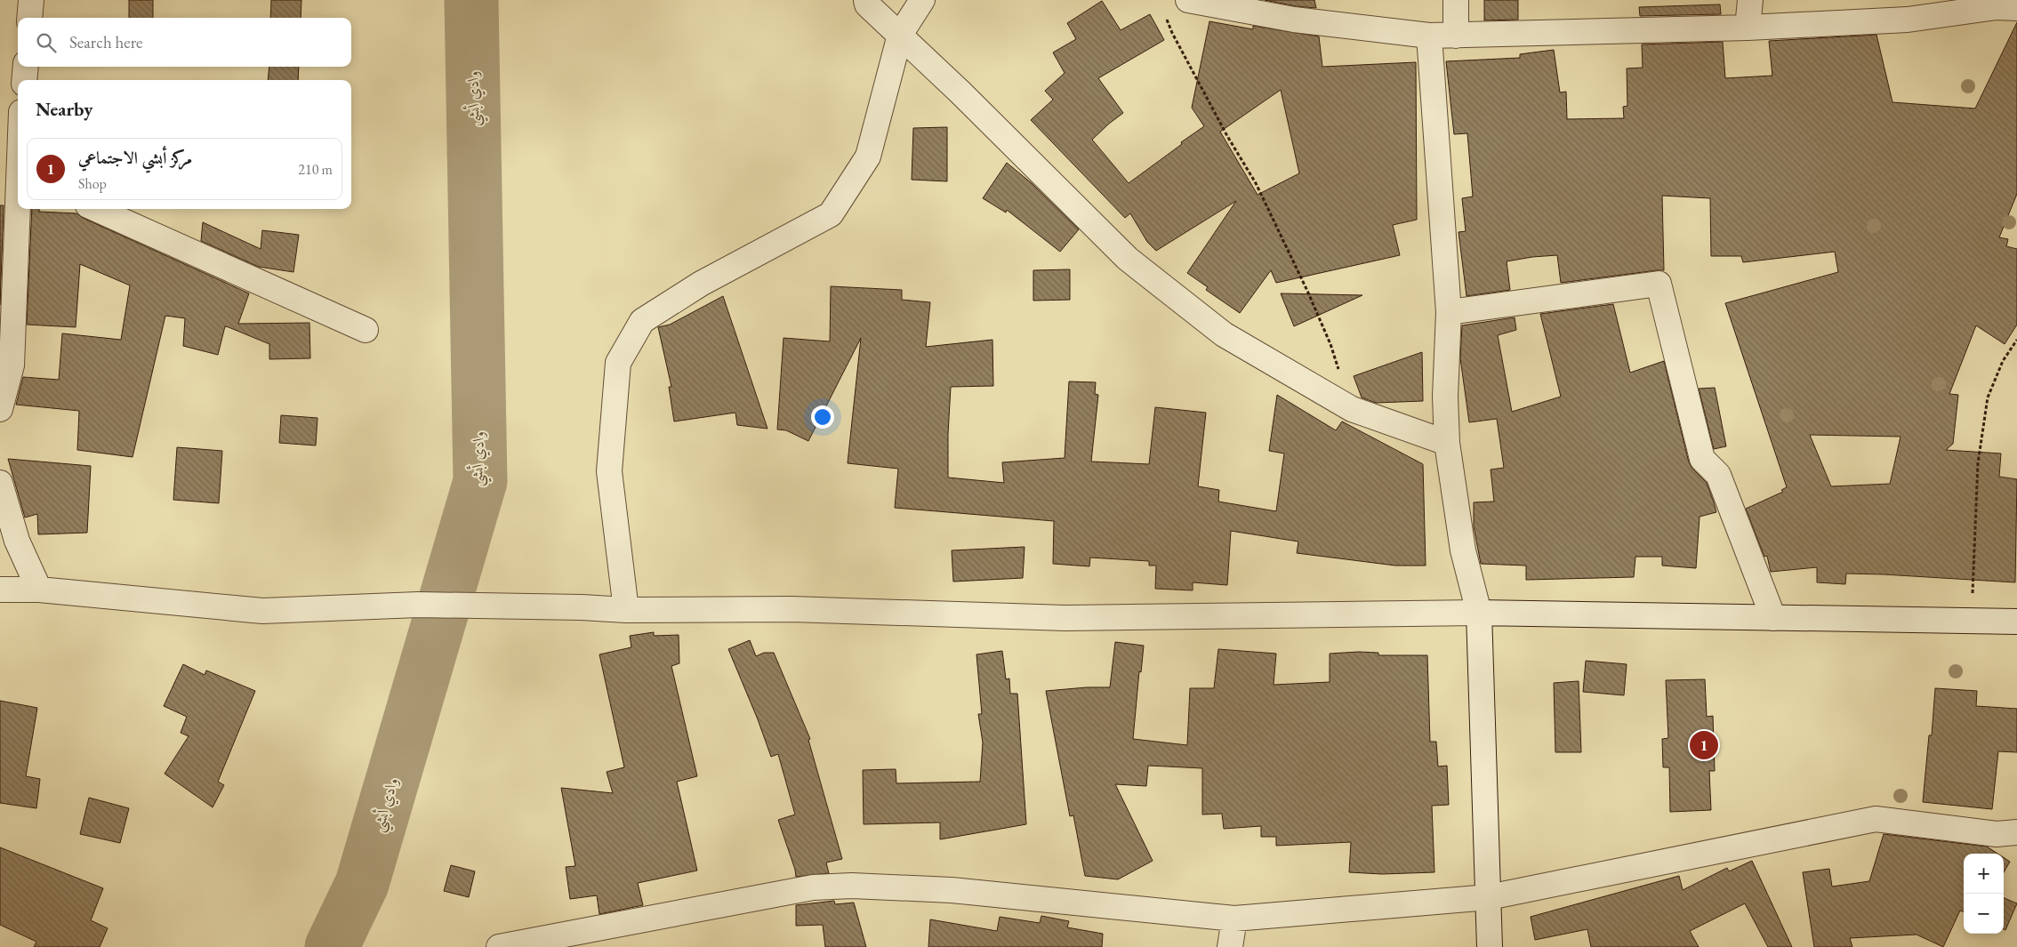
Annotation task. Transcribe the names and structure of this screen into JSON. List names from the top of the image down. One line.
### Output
{"water":["وادي أبشي"],"page":{"search":"Search here","heading":"Nearby","list":[{"mark":"1","name":"مركز أبشي الاجتماعي","note":"Shop","value":"210 m"}],"pins":"1","map_buttons":["+","−"]}}
